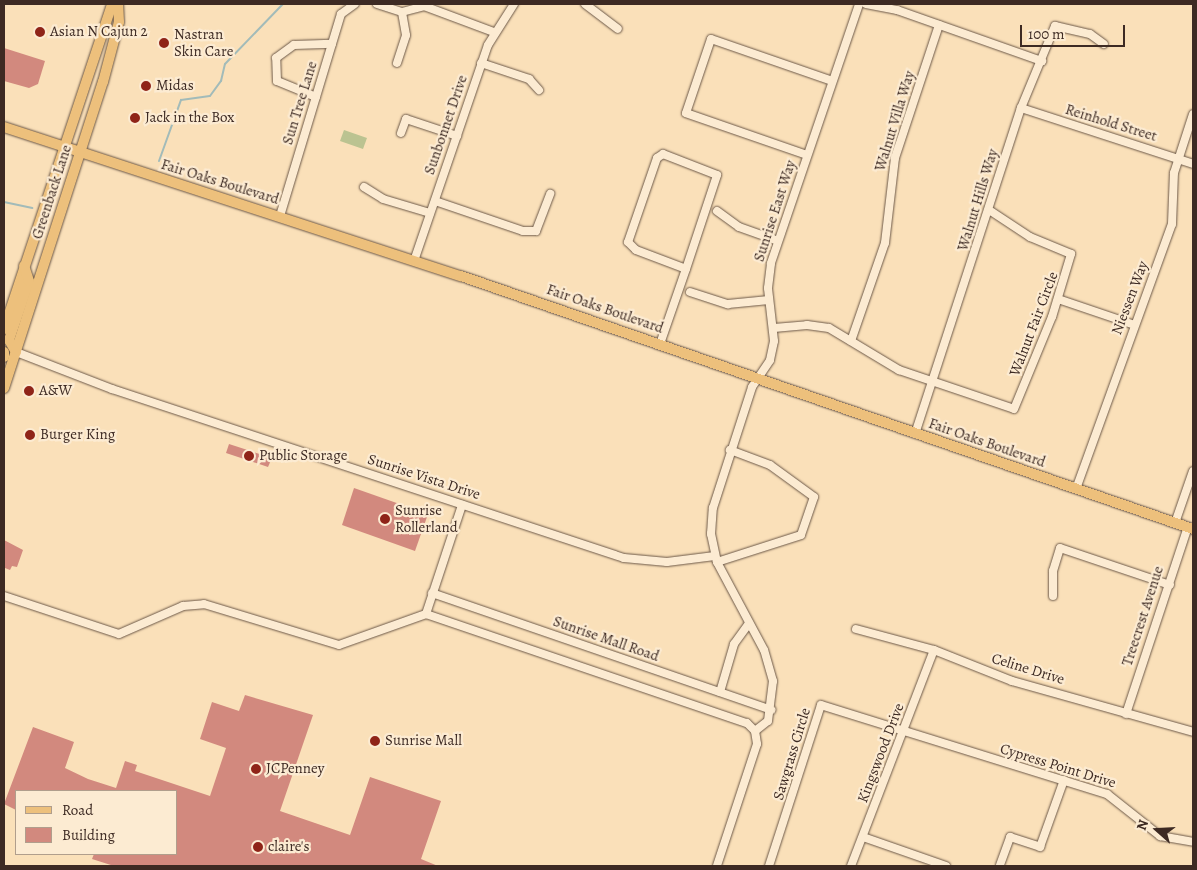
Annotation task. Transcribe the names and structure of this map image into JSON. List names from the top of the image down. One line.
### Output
{"streets":{"main road":["Fair Oaks Boulevard","Greenback Lane"],"street":["Sun Tree Lane","Walnut Villa Way","Reinhold Street","Sunbonnet Drive","Walnut Hills Way","Sunrise East Way","Niessen Way","Walnut Fair Circle","Sunrise Vista Drive","Treecrest Avenue","Sunrise Mall Road","Celine Drive","Kingswood Drive","Sawgrass Circle","Cypress Point Drive"]},"crossings":[["Sun Tree Lane","Fair Oaks Boulevard"],["Reinhold Street","Walnut Hills Way"],["Reinhold Street","Niessen Way"],["Sunbonnet Drive","Fair Oaks Boulevard"],["Fair Oaks Boulevard","Greenback Lane"],["Fair Oaks Boulevard","Walnut Hills Way"],["Fair Oaks Boulevard","Sunrise East Way"],["Fair Oaks Boulevard","Niessen Way"],["Fair Oaks Boulevard","Treecrest Avenue"],["Greenback Lane","Sunrise Vista Drive"],["Walnut Hills Way","Walnut Fair Circle"],["Sunrise East Way","Sunrise Vista Drive"],["Sunrise East Way","Sunrise Mall Road"],["Treecrest Avenue","Celine Drive"],["Celine Drive","Kingswood Drive"],["Kingswood Drive","Sawgrass Circle"],["Kingswood Drive","Cypress Point Drive"],["Sawgrass Circle","Cypress Point Drive"]],"places":["Asian N Cajun 2","Nastran Skin Care","Midas","Jack in the Box","A&W","Burger King","Public Storage","Sunrise Rollerland","Sunrise Mall","JCPenney","claire's"],"legend":["Road","Building"],"scale_bar":"100 m","north":"left"}
